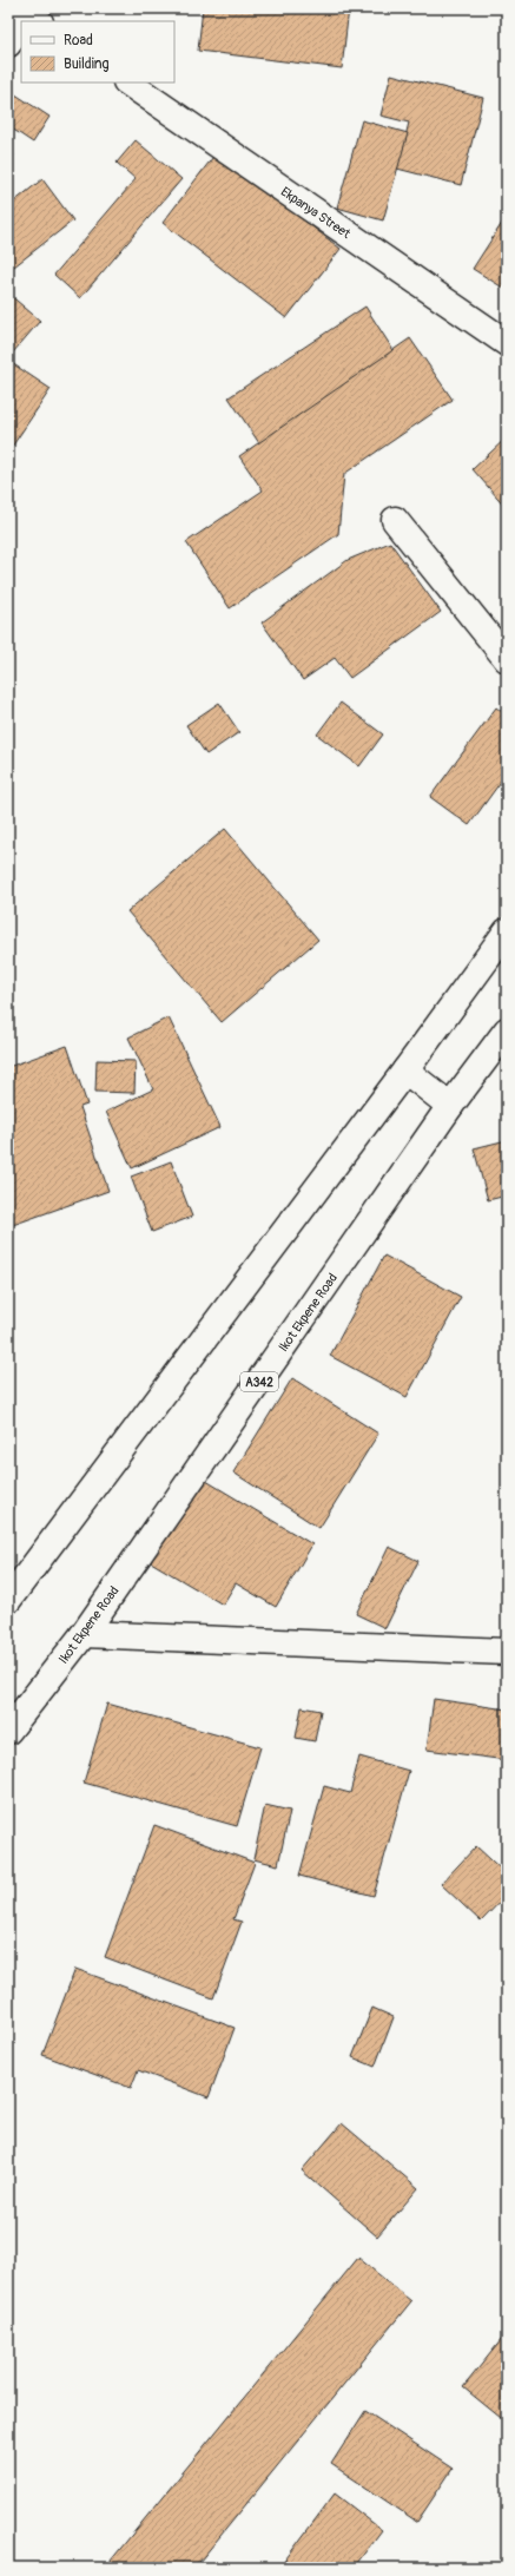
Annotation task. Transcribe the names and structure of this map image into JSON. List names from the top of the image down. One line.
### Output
{"streets":{"main road":["Ekpanya Street","Ikot Ekpene Road","A342"]},"legend":["Road","Building"]}
